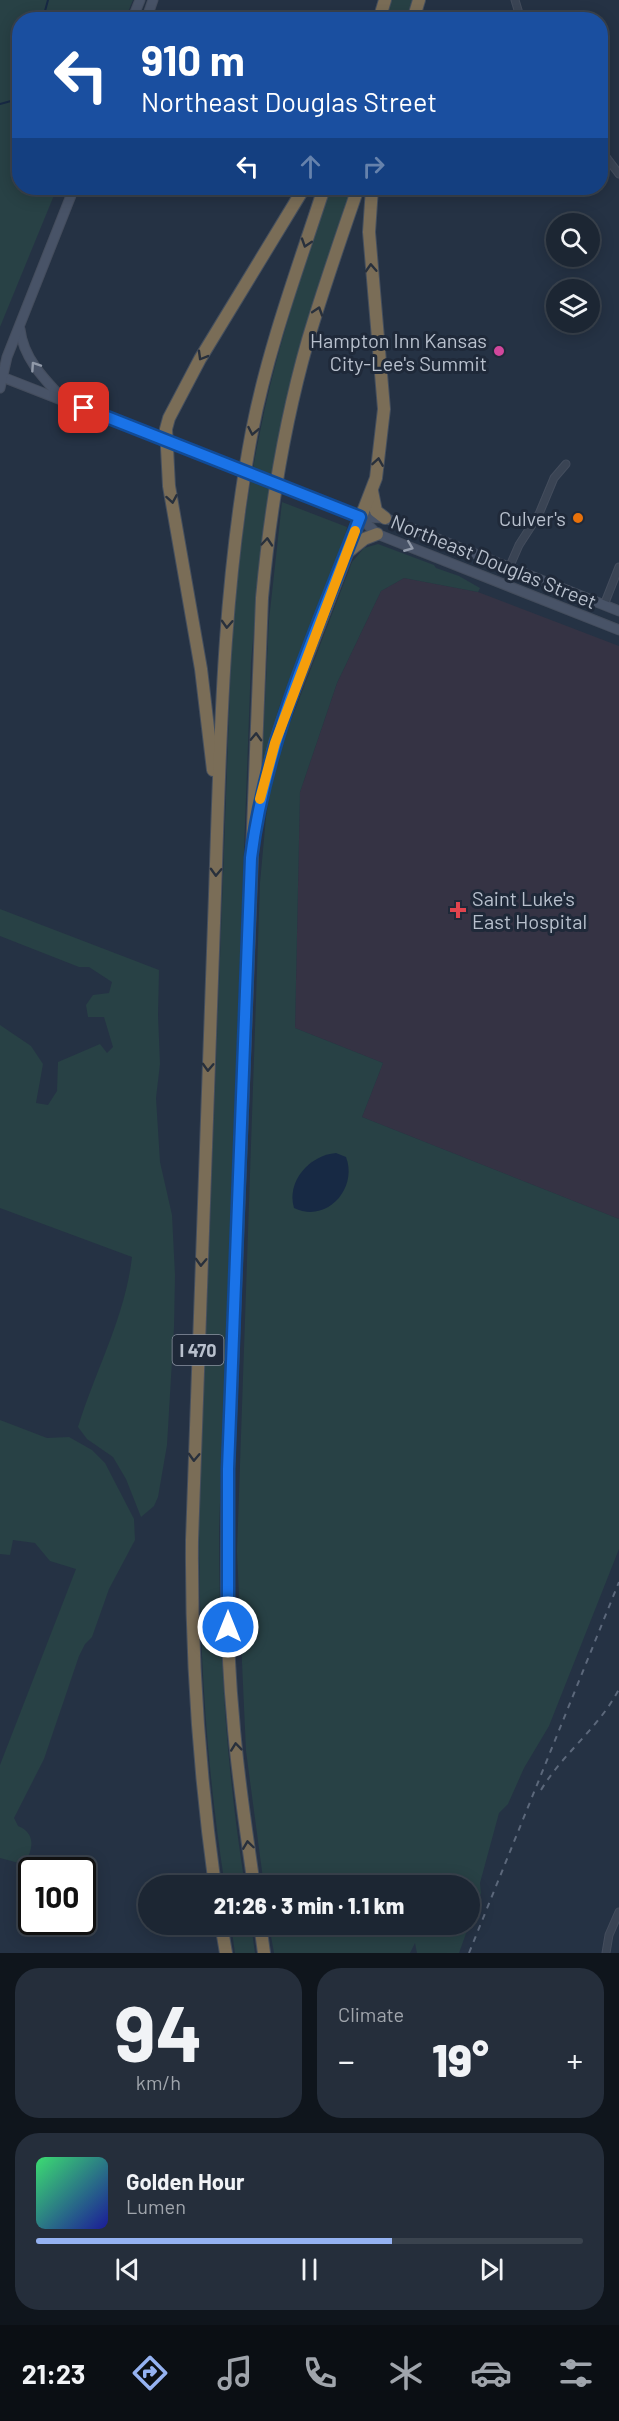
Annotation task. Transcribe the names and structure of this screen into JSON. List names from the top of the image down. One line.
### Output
{"streets":{"highway":["I 470"],"main road":["Northeast Douglas Street"]},"places":{"other":["Hampton Inn Kansas City-Lee's Summit","Culver's"],"health":["Saint Luke's East Hospital"]},"page":{"turn":["910 m","Northeast Douglas Street"],"limit":"100","trip":"21:26 · 3 min · 1.1 km","tile":[["94","km/h"],"Climate"],"heat":["−","19°","+"],"song":["Golden Hour","Lumen"],"tabs":"21:23"}}
